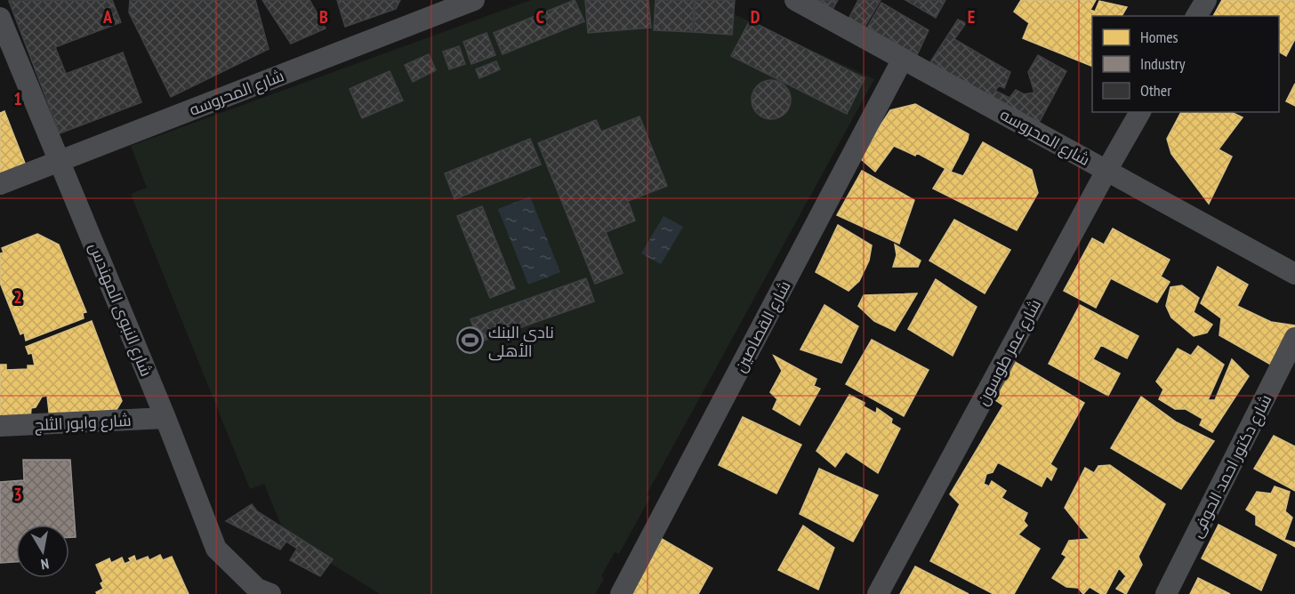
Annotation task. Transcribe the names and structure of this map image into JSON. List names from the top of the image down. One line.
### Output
{"streets":{"street":["شارع المحروسه","شارع النبوى المهندس","شارع القصاصين","شارع عمر طوسون","شارع وابور الثلج","شارع دكتور احمد الحوفى"]},"crossings":[["شارع المحروسه","شارع النبوى المهندس"],["شارع المحروسه","شارع القصاصين"],["شارع المحروسه","شارع عمر طوسون"],["شارع النبوى المهندس","شارع وابور الثلج"]],"places":{"sports":["نادى البنك الأهلى"]},"legend":["Homes","Industry","Other"],"north":"bottom","grid":{"columns":["A","B","C","D","E"],"rows":["1","2","3"]}}
